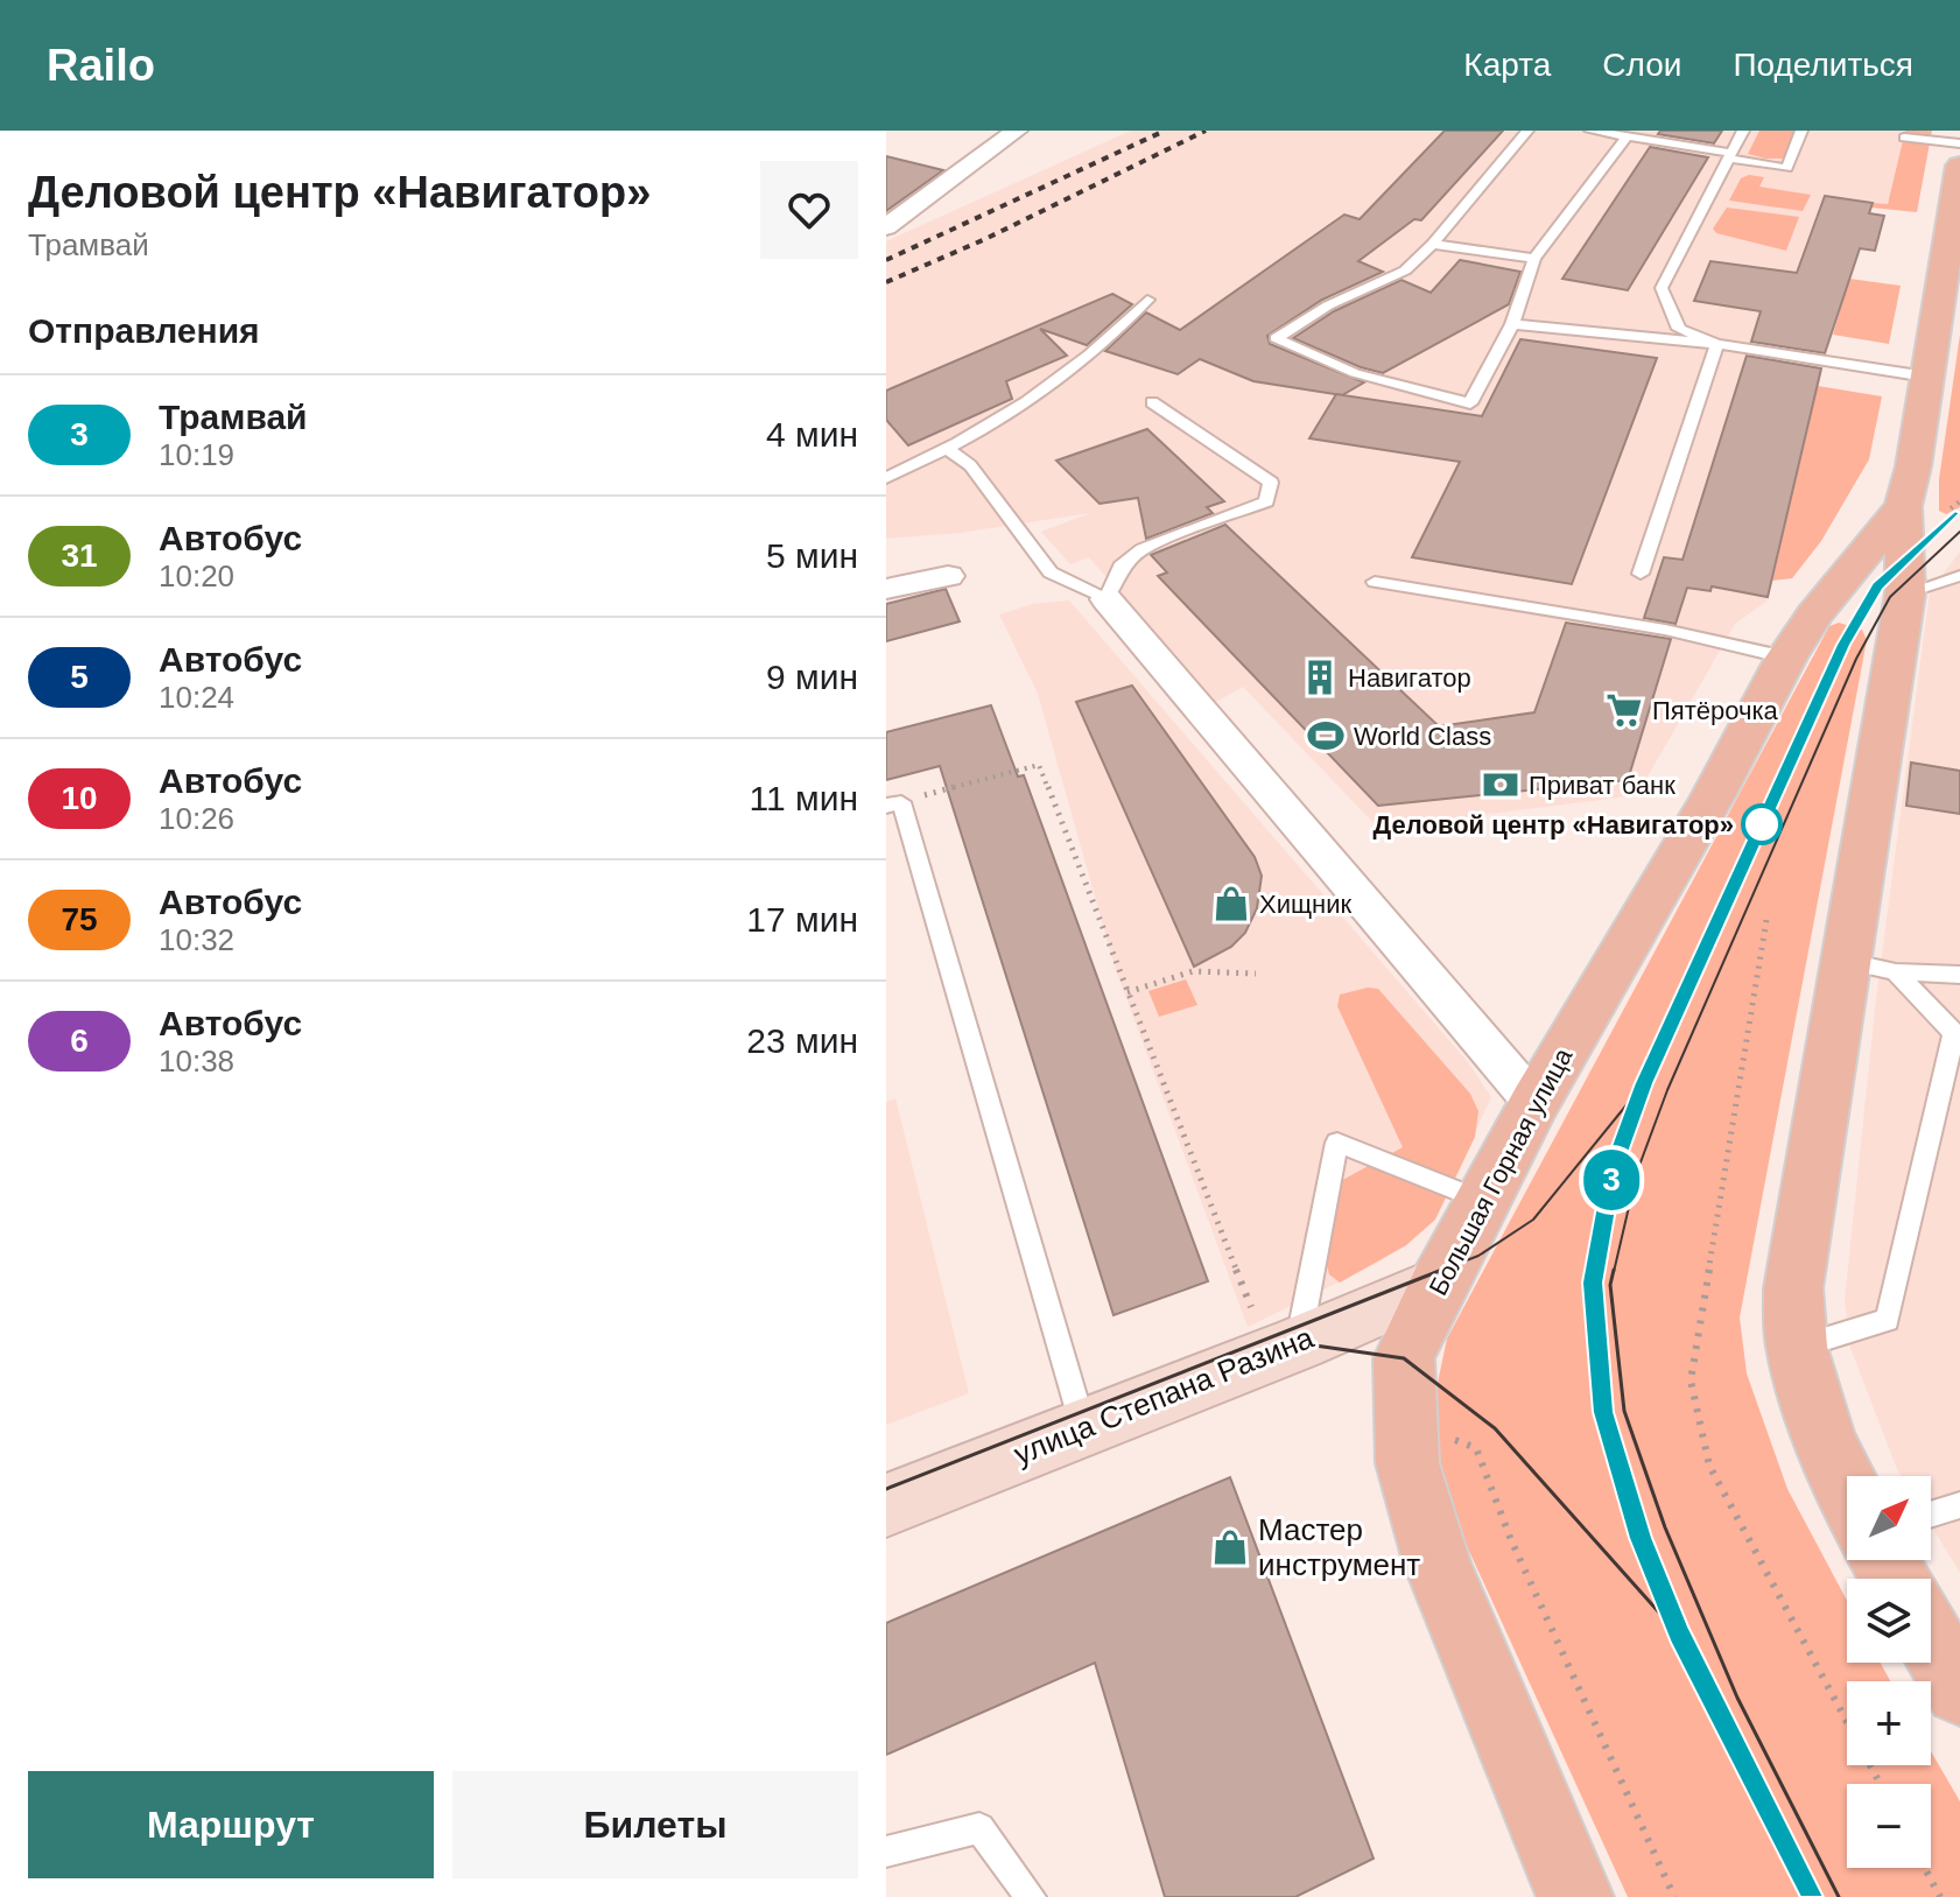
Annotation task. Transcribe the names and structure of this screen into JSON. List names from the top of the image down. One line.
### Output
{"streets":{"main road":["Большая Горная улица"],"street":["улица Степана Разина"]},"crossings":[["Большая Горная улица","улица Степана Разина"]],"places":{"building":["Навигатор"],"supermarket":["Пятёрочка"],"sports":["World Class"],"bank":["Приват банк"],"other":["Деловой центр «Навигатор»"],"shop":["Хищник","Мастер инструмент"]},"lines":["tram line 3"],"north":"top right","page":{"header":"Railo","nav":["Карта","Слои","Поделиться"],"heading":[["Деловой центр «Навигатор»","Трамвай"],"Отправления"],"on_map":"3","list":[{"mark":"3","name":"Трамвай","note":"10:19","value":"4 мин"},{"mark":"31","name":"Автобус","note":"10:20","value":"5 мин"},{"mark":"5","name":"Автобус","note":"10:24","value":"9 мин"},{"mark":"10","name":"Автобус","note":"10:26","value":"11 мин"},{"mark":"75","name":"Автобус","note":"10:32","value":"17 мин"},{"mark":"6","name":"Автобус","note":"10:38","value":"23 мин"}],"map_buttons":["+","−"],"buttons":["Маршрут","Билеты"]}}
